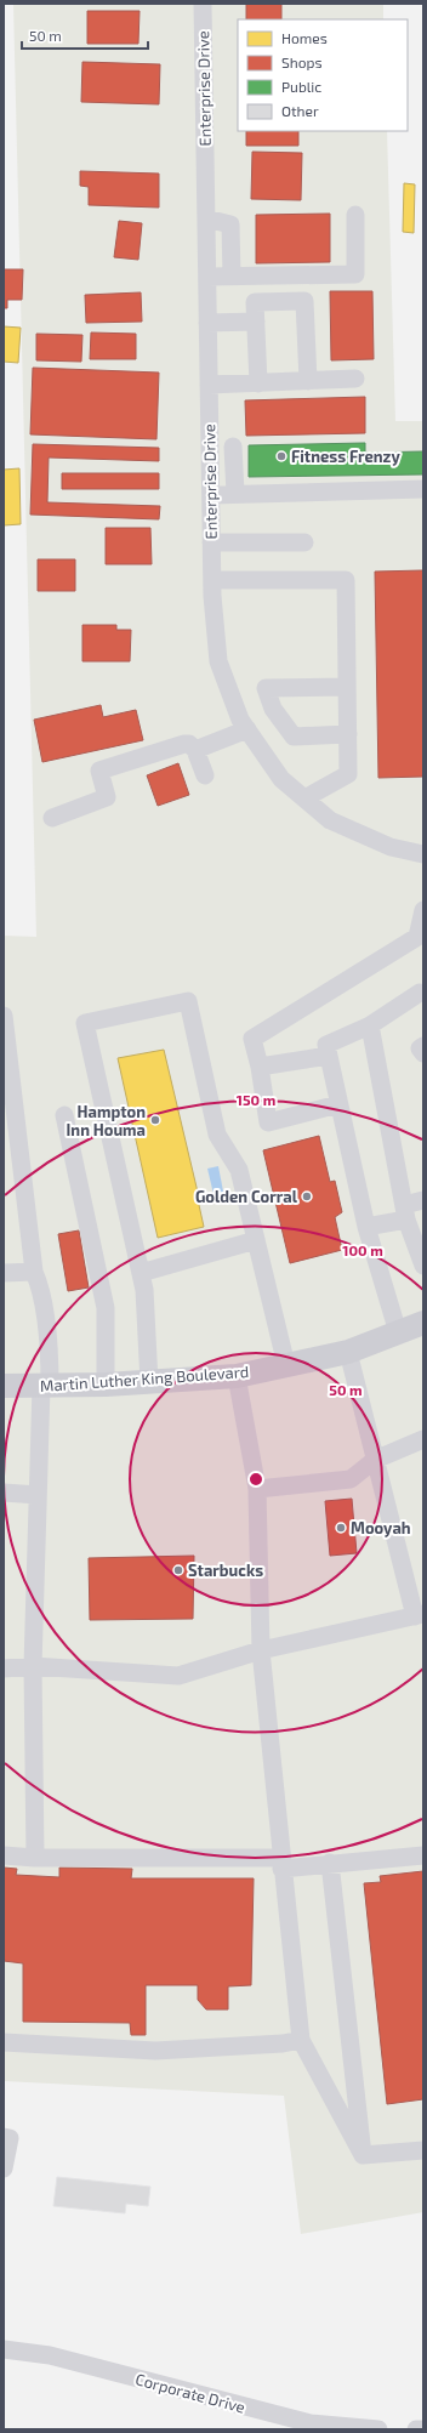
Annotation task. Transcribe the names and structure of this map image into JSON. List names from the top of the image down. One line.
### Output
{"streets":{"main road":["Martin Luther King Boulevard"],"street":["Enterprise Drive","Corporate Drive"]},"places":["Fitness Frenzy","Hampton Inn Houma","Golden Corral","Mooyah","Starbucks"],"legend":["Homes","Shops","Public","Other"],"scale_bar":"50 m","rings":["150 m","100 m","50 m"]}
